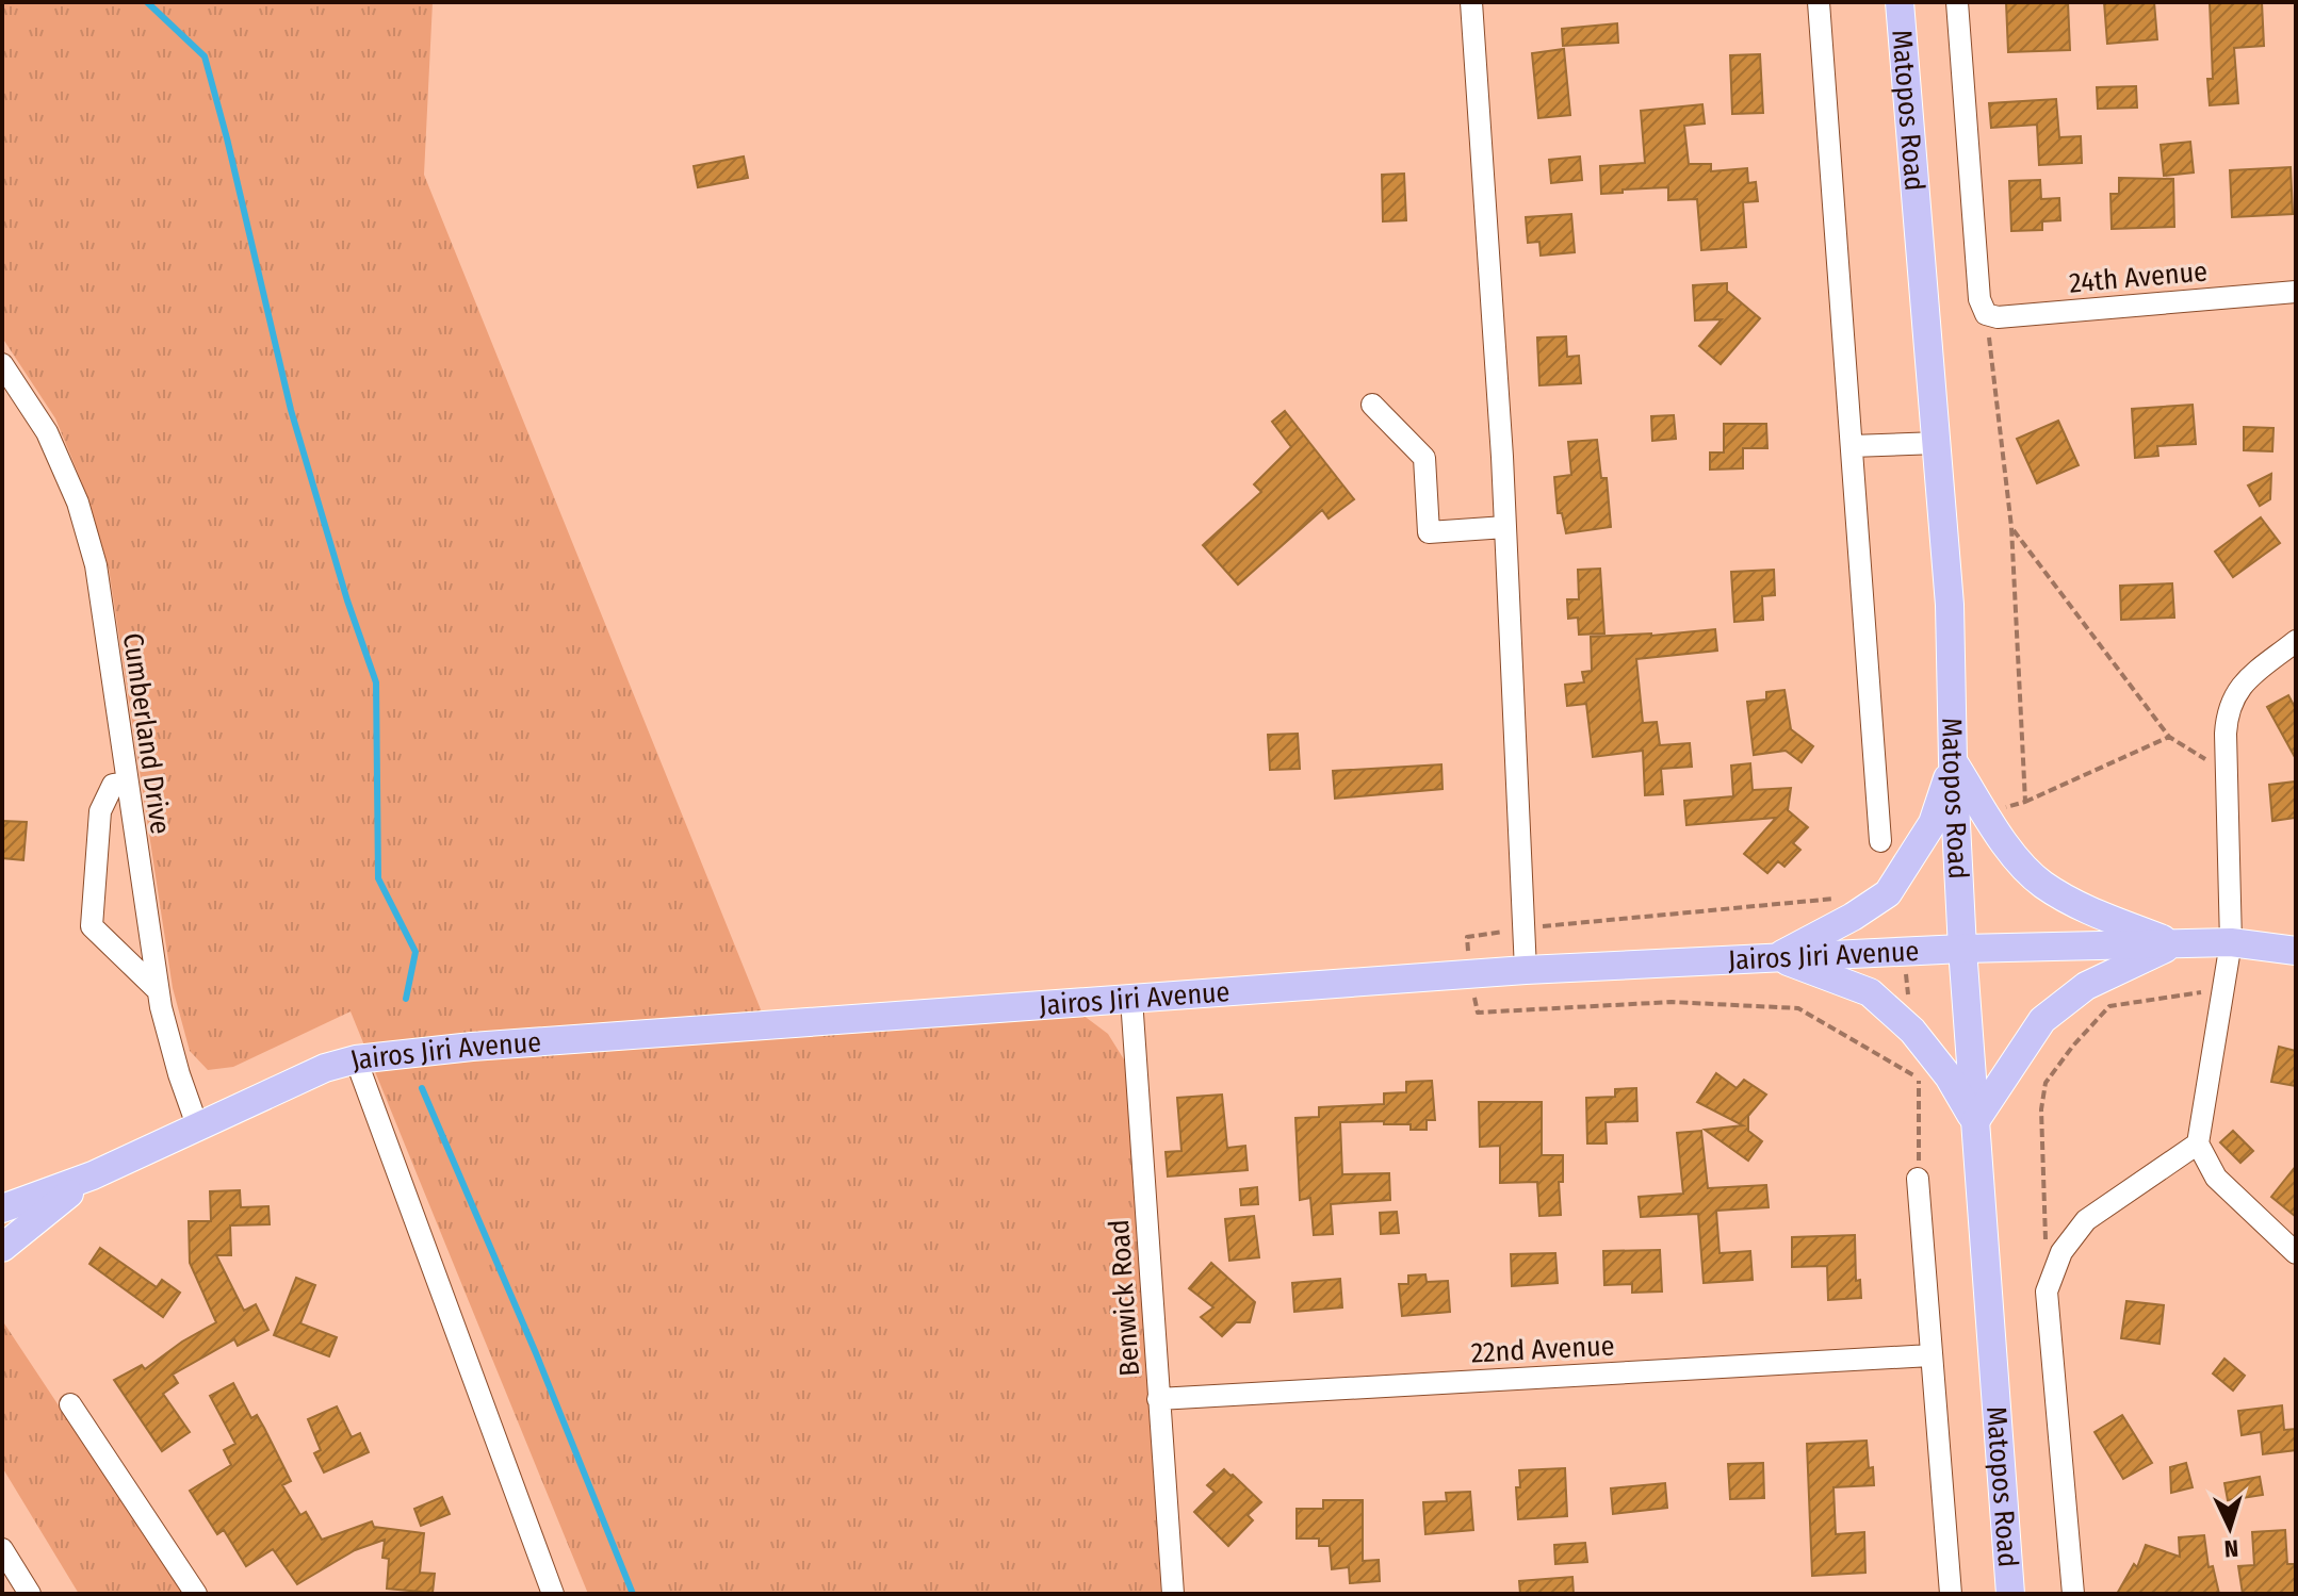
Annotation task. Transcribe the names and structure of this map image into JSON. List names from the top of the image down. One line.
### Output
{"streets":{"main road":["Matopos Road","Jairos Jiri Avenue"],"street":["24th Avenue","Cumberland Drive","Benwick Road","22nd Avenue"]},"crossings":[["Matopos Road","Jairos Jiri Avenue"],["Cumberland Drive","Jairos Jiri Avenue"],["Jairos Jiri Avenue","Benwick Road"],["Benwick Road","22nd Avenue"]],"north":"bottom"}
